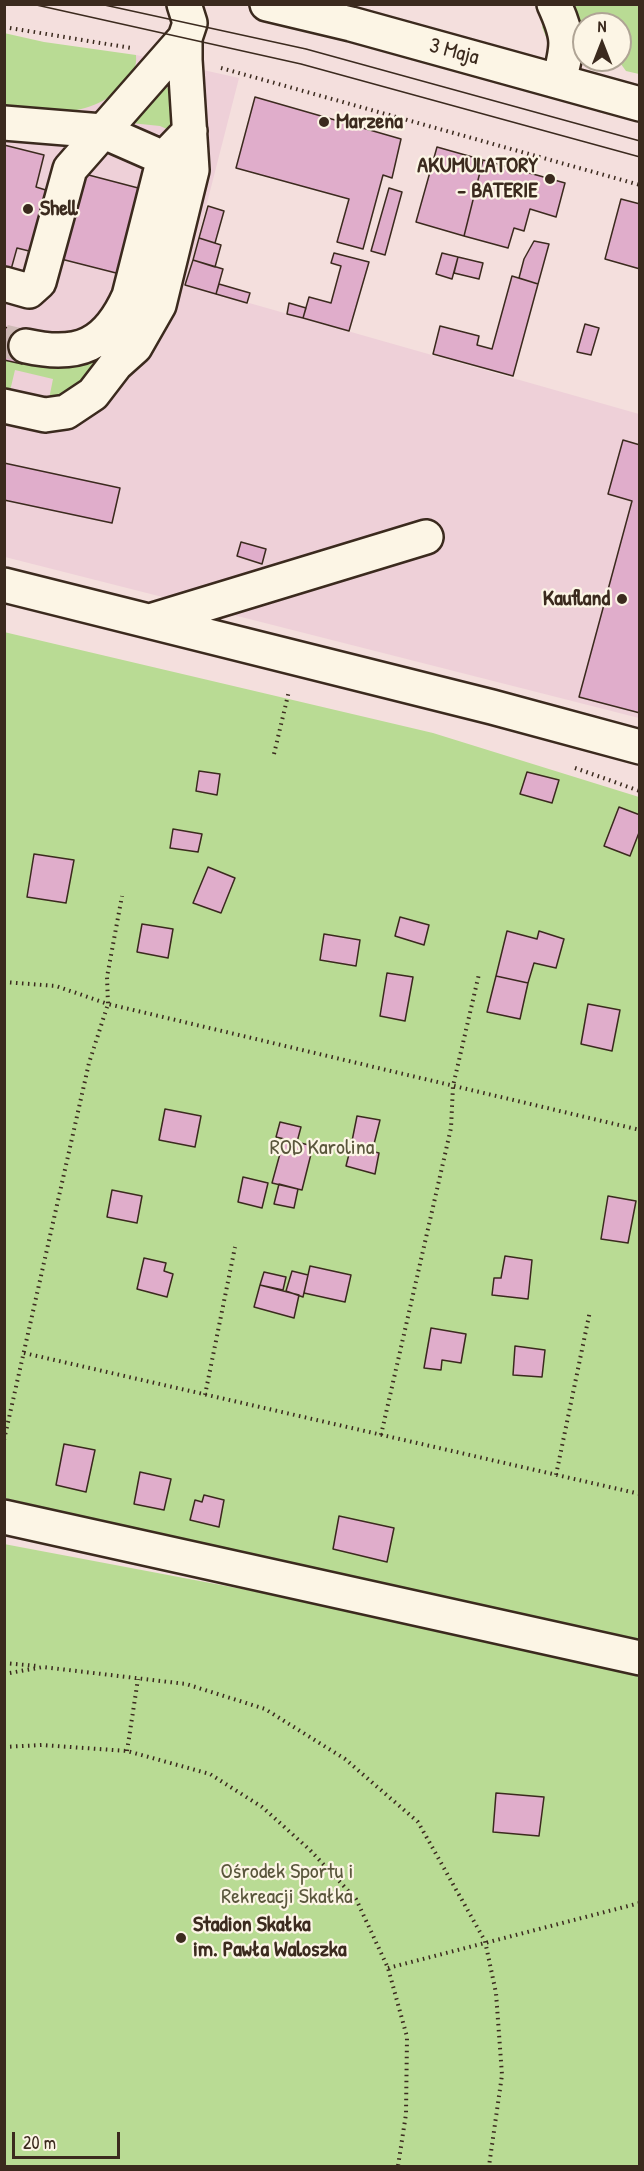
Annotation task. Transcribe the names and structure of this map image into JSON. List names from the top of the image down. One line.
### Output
{"streets":{"street":["3 Maja"]},"parks":["ROD Karolina","Ośrodek Sportu i Rekreacji Skałka"],"places":["Marzena","AKUMULATORY - BATERIE","Shell","Kaufland","Stadion Skałka im. Pawła Waloszka"],"scale_bar":"20 m","north":"top"}
